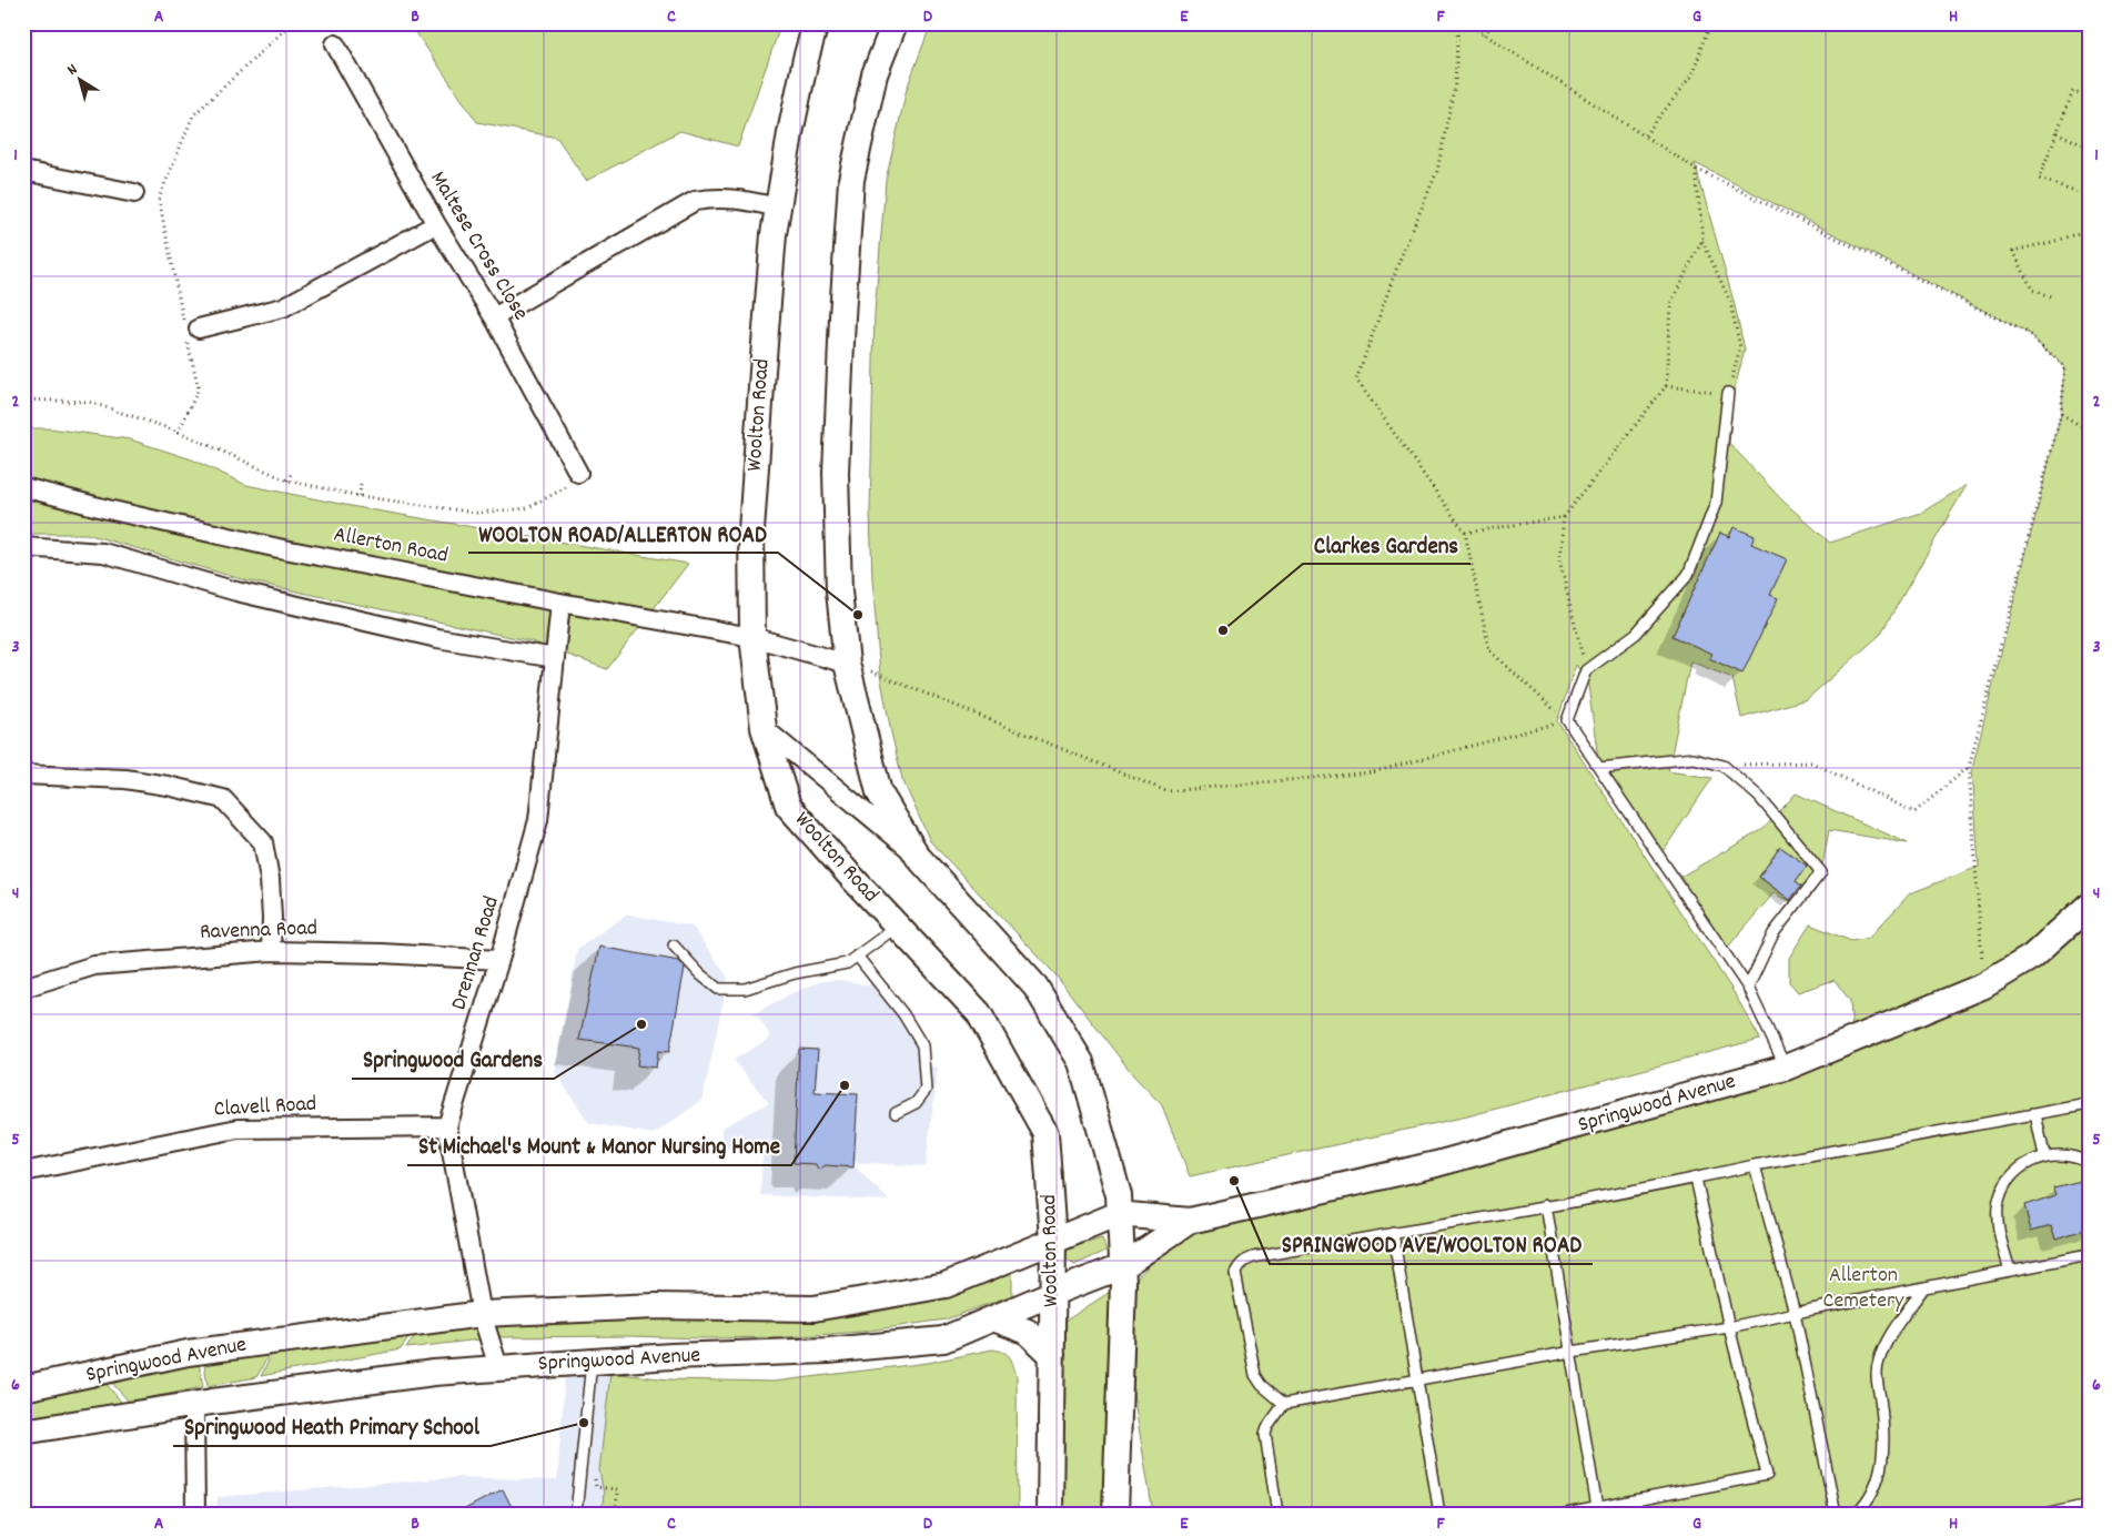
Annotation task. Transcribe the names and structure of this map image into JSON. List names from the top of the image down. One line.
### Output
{"streets":{"street":["Maltese Cross Close","Woolton Road","Allerton Road","Ravenna Road","Drennan Road","Springwood Avenue","Clavell Road"]},"crossings":[["Woolton Road","Allerton Road"],["Woolton Road","Springwood Avenue"],["Allerton Road","Drennan Road"],["Ravenna Road","Drennan Road"],["Drennan Road","Springwood Avenue"],["Drennan Road","Clavell Road"]],"parks":["Allerton Cemetery"],"places":["WOOLTON ROAD/ALLERTON ROAD","Clarkes Gardens","Springwood Gardens","St Michael's Mount & Manor Nursing Home","SPRINGWOOD AVE/WOOLTON ROAD","Springwood Heath Primary School"],"north":"top left","grid":{"columns":["A","B","C","D","E","F","G","H"],"rows":["1","2","3","4","5","6"]}}
